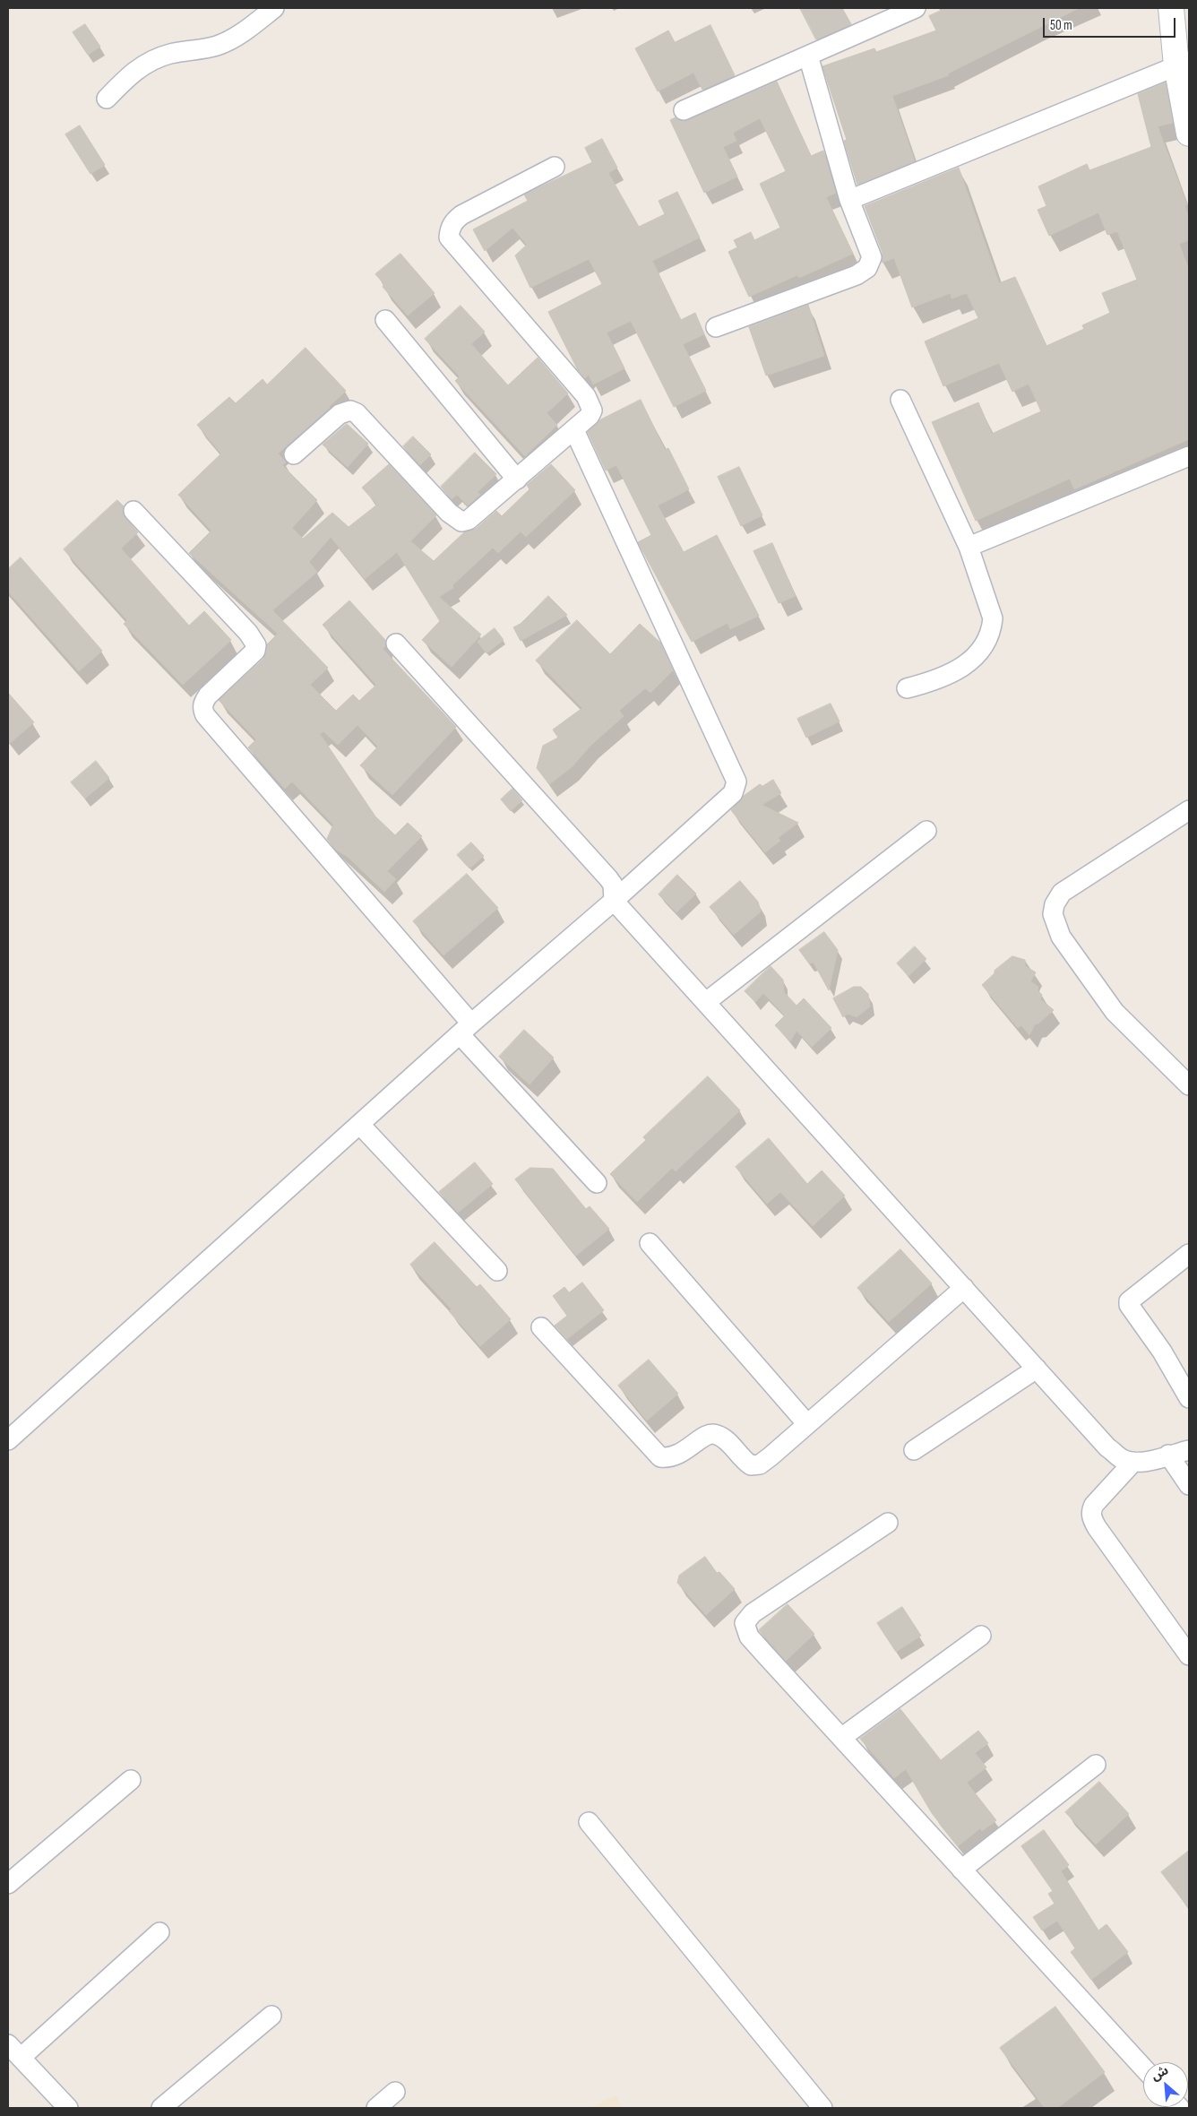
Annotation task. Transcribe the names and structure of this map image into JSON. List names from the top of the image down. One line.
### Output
{"scale_bar":"50 m","north":"top left"}
